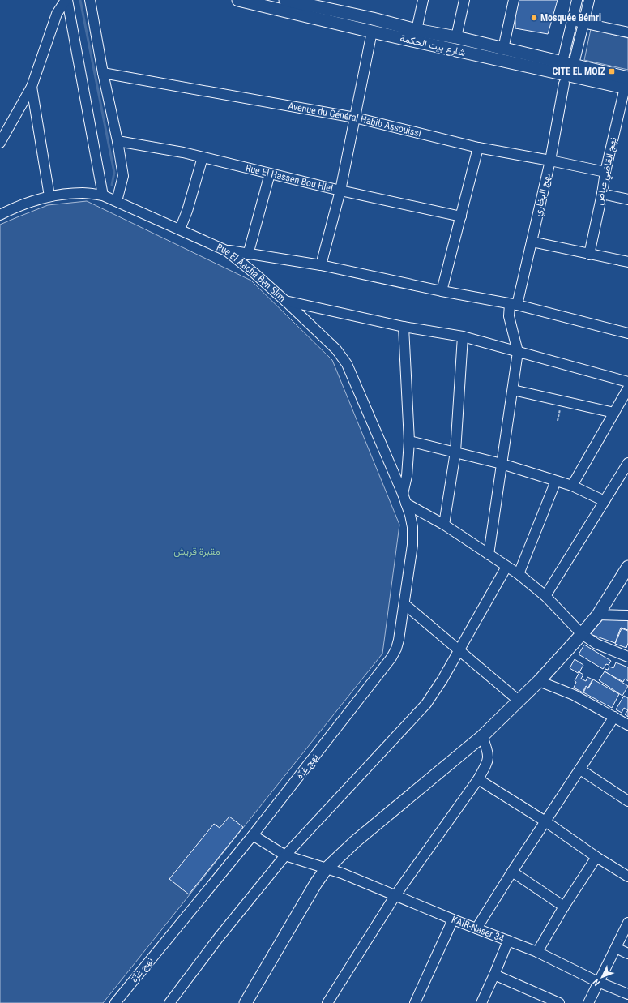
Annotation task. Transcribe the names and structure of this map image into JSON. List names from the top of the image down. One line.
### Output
{"streets":{"main road":["شارع بيت الحكمة"],"street":["Avenue du Général Habib Assouissi","نهج القاضي عياض","Rue El Hassen Bou Hlel","نهج البخاري","Rue El Aacha Ben Slim","نهج غزّة","KAIR-Naser 34"]},"crossings":[["شارع بيت الحكمة","نهج القاضي عياض"],["شارع بيت الحكمة","نهج البخاري"],["Avenue du Général Habib Assouissi","نهج القاضي عياض"],["Avenue du Général Habib Assouissi","نهج البخاري"],["Rue El Aacha Ben Slim","نهج غزّة"],["نهج غزّة","KAIR-Naser 34"]],"parks":["مقبرة قريش"],"places":{"other":["Mosquée Bémri"],"transit":["CITE EL MOIZ"]},"north":"bottom left"}
